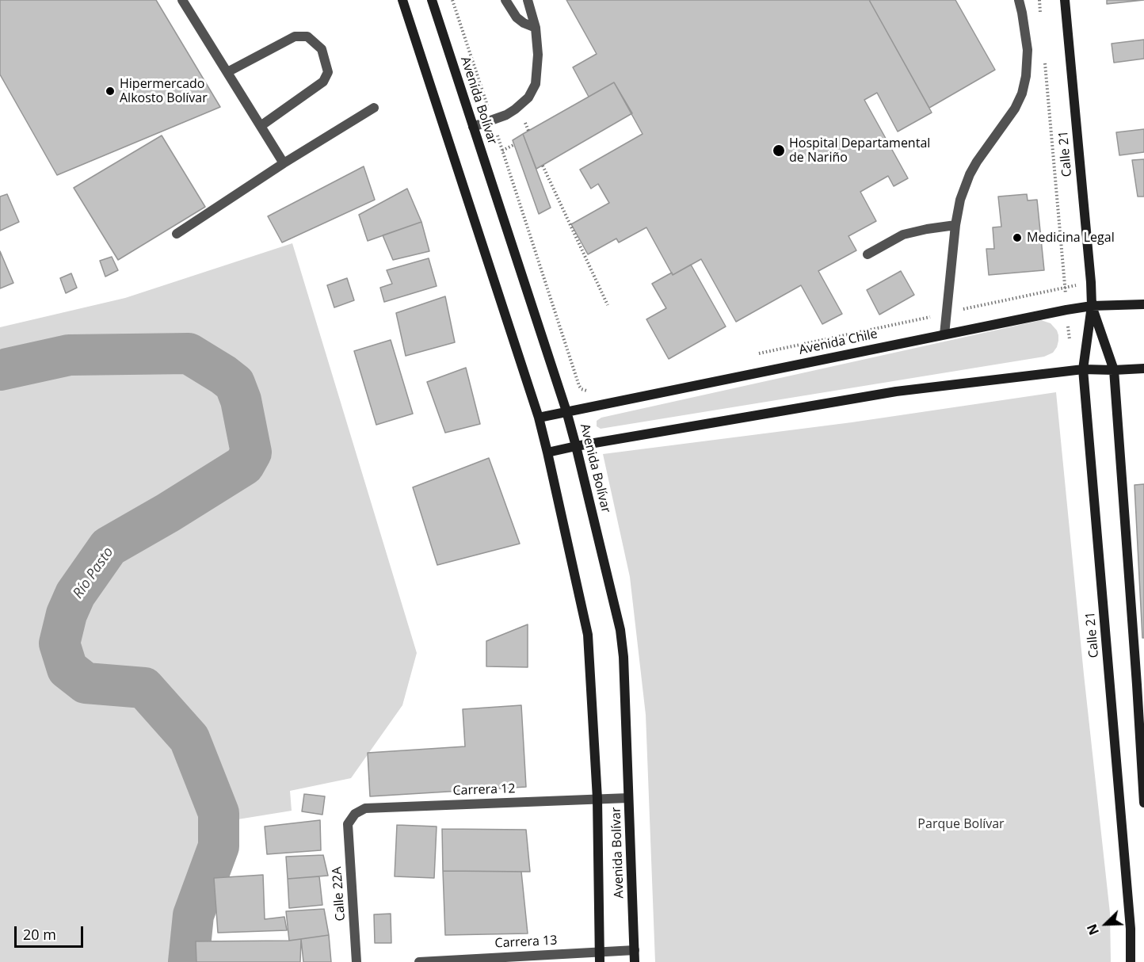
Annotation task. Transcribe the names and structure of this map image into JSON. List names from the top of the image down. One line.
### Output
{"streets":{"main road":["Avenida Bolívar","Calle 21","Avenida Chile"],"street":["Carrera 12","Calle 22A","Carrera 13"]},"crossings":[["Avenida Bolívar","Avenida Chile"],["Avenida Bolívar","Carrera 12"],["Avenida Bolívar","Carrera 13"],["Calle 21","Avenida Chile"],["Carrera 12","Calle 22A"]],"water":["Río Pasto"],"parks":["Parque Bolívar"],"places":["Hipermercado Alkosto Bolívar","Hospital Departamental de Nariño","Medicina Legal"],"scale_bar":"20 m","north":"bottom left"}
